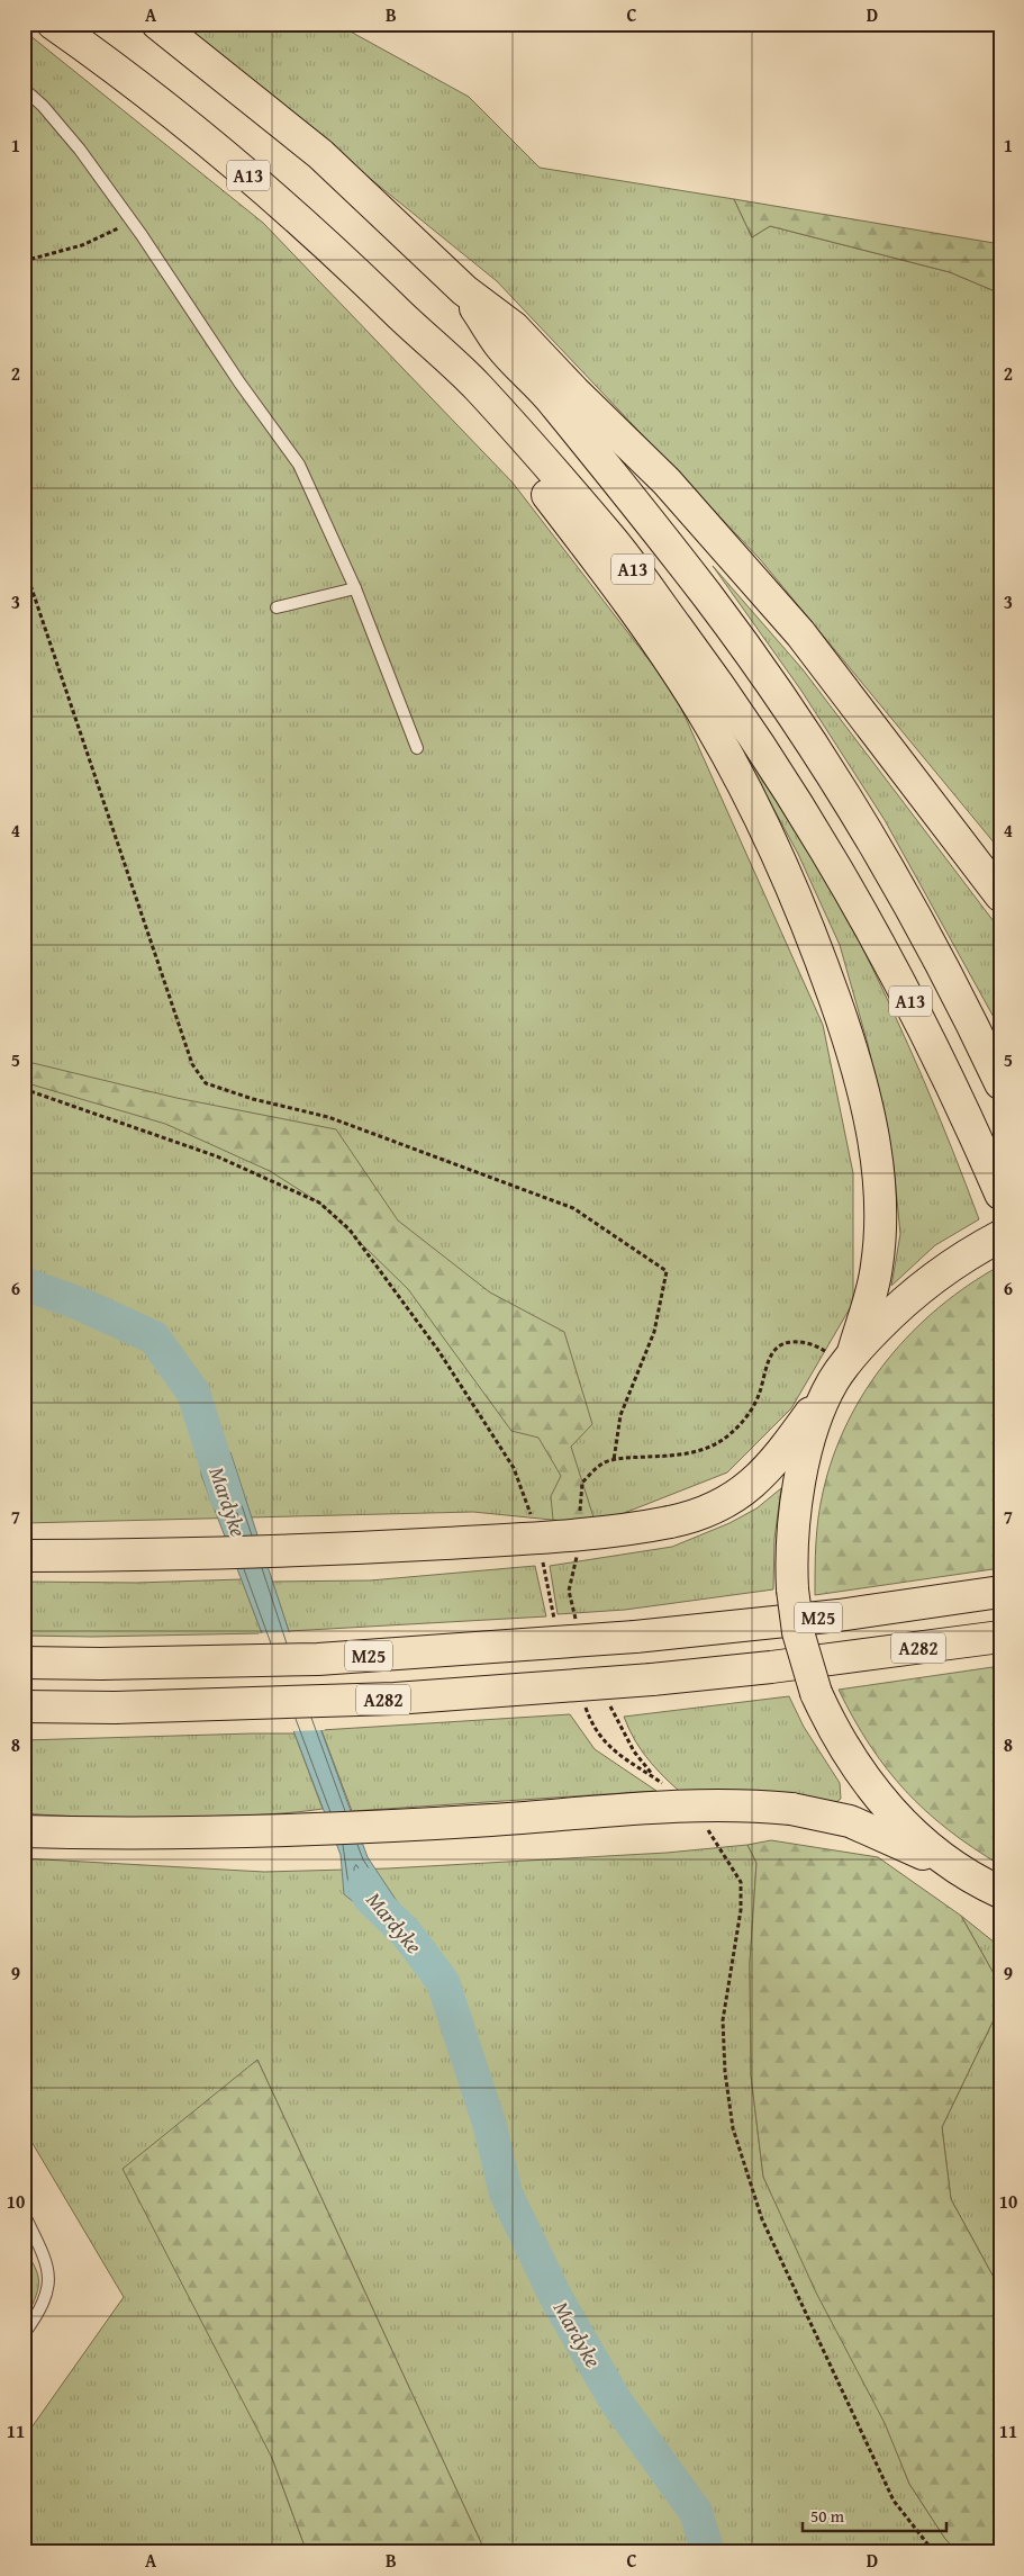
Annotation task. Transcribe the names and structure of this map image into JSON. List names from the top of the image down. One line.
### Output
{"streets":{"highway":["A13","M25","A282"]},"water":["Mardyke"],"scale_bar":"50 m","grid":{"columns":["A","B","C","D"],"rows":["1","2","3","4","5","6","7","8","9","10","11"]}}
